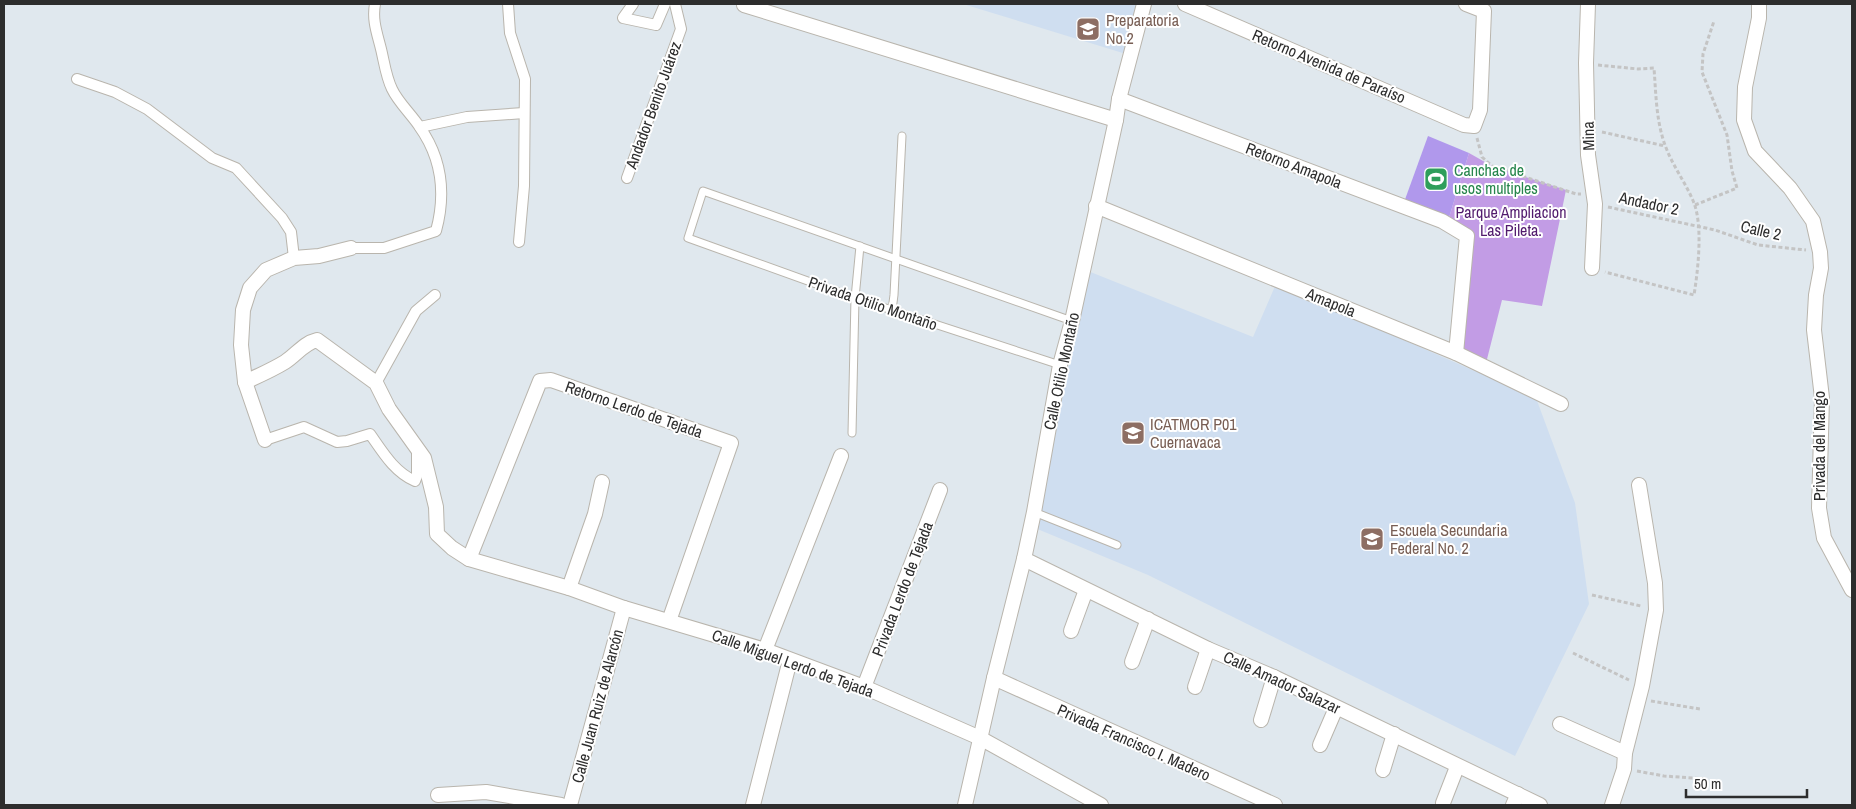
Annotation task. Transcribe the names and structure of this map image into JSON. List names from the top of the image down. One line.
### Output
{"streets":{"street":["Retorno Avenida de Paraíso","Andador Benito Juárez","Mina","Retorno Amapola","Amapola","Calle Otilio Montaño","Retorno Lerdo de Tejada","Privada del Mango","Privada Lerdo de Tejada","Calle Miguel Lerdo de Tejada","Calle Amador Salazar","Calle Juan Ruiz de Alarcón","Privada Francisco I. Madero"],"lane":["Privada Otilio Montaño"],"path":["Andador 2","Calle 2"]},"crossings":[["Retorno Avenida de Paraíso","Andador 2"],["Mina","Andador 2"],["Retorno Amapola","Amapola"],["Retorno Amapola","Calle Otilio Montaño"],["Andador 2","Calle 2"],["Calle 2","Privada del Mango"],["Amapola","Calle Otilio Montaño"],["Privada Otilio Montaño","Calle Otilio Montaño"],["Calle Otilio Montaño","Calle Miguel Lerdo de Tejada"],["Calle Otilio Montaño","Calle Amador Salazar"],["Calle Otilio Montaño","Privada Francisco I. Madero"],["Retorno Lerdo de Tejada","Calle Miguel Lerdo de Tejada"],["Privada Lerdo de Tejada","Calle Miguel Lerdo de Tejada"],["Calle Miguel Lerdo de Tejada","Calle Juan Ruiz de Alarcón"]],"parks":["Parque Ampliacion Las Pileta."],"places":{"school or university":["Preparatoria No.2","ICATMOR P01 Cuernavaca","Escuela Secundaria Federal No. 2"],"sports":["Canchas de usos multiples"]},"scale_bar":"50 m"}
